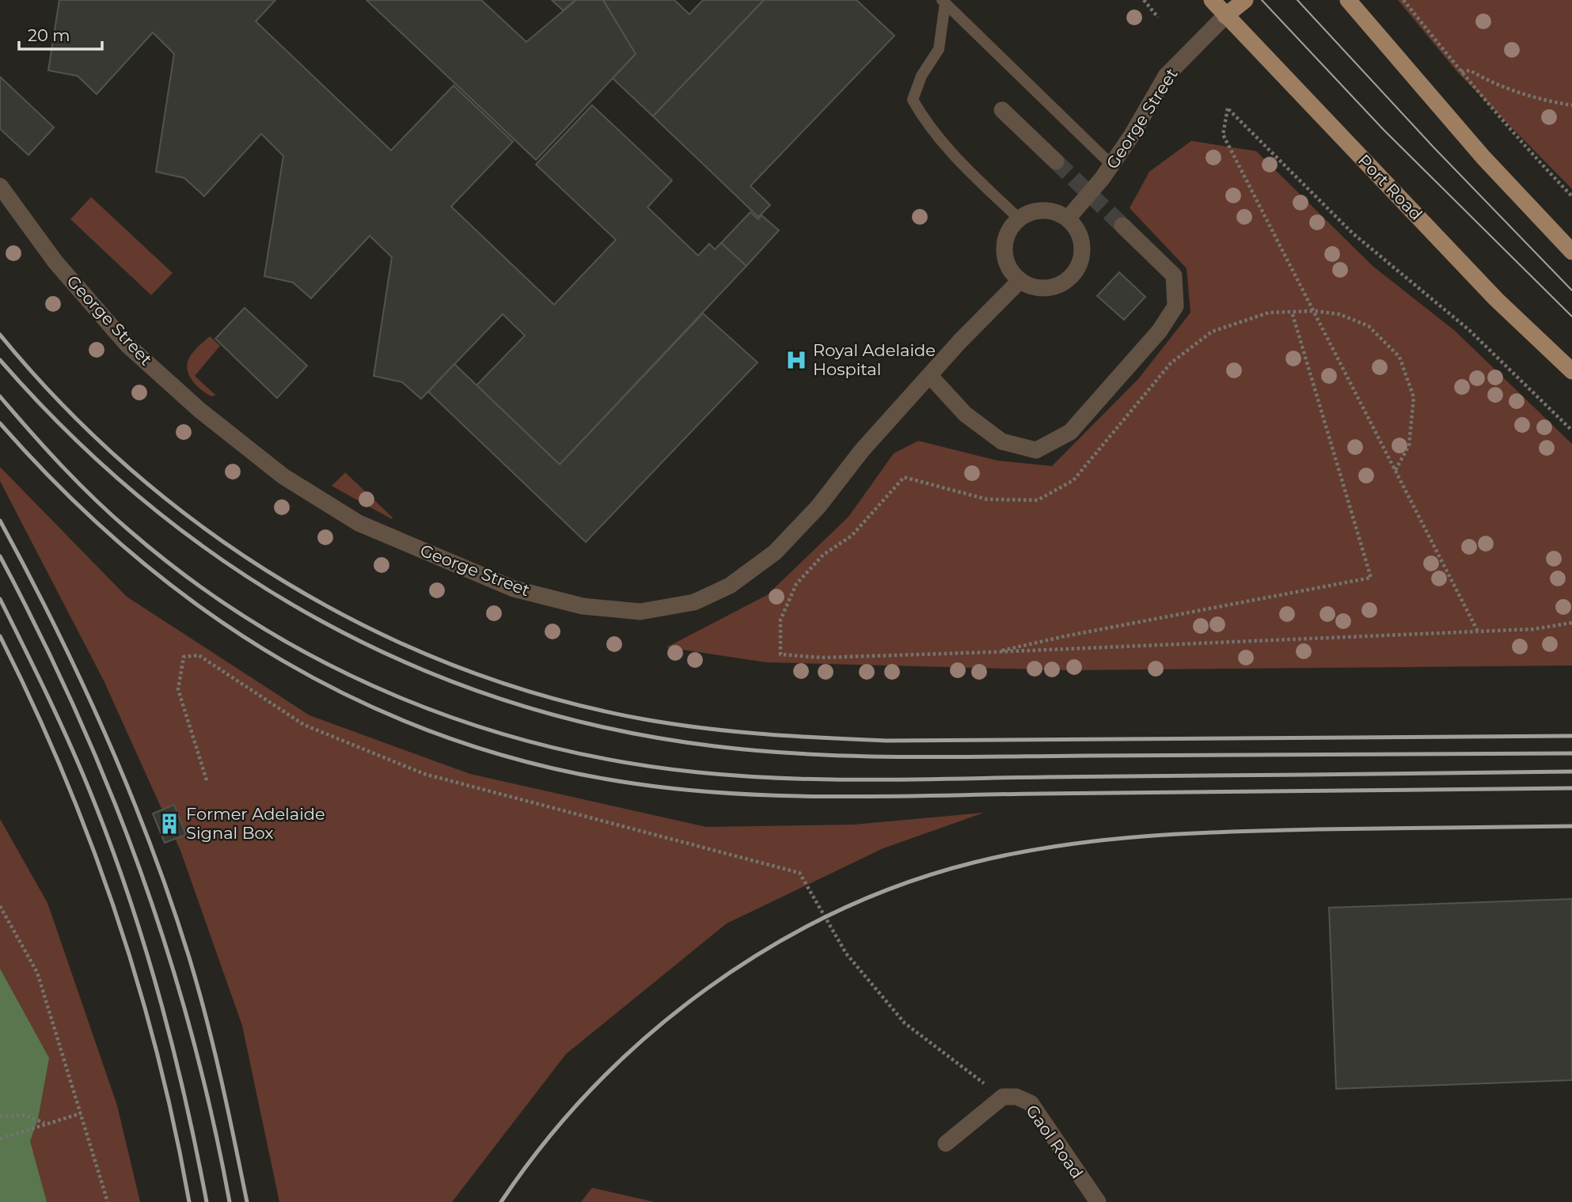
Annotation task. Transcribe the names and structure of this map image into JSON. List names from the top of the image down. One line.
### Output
{"streets":{"main road":["George Street","Port Road"],"street":["Gaol Road"]},"crossings":[["George Street","Port Road"]],"places":{"hospital":["Royal Adelaide Hospital"],"building":["Former Adelaide Signal Box"]},"scale_bar":"20 m"}
